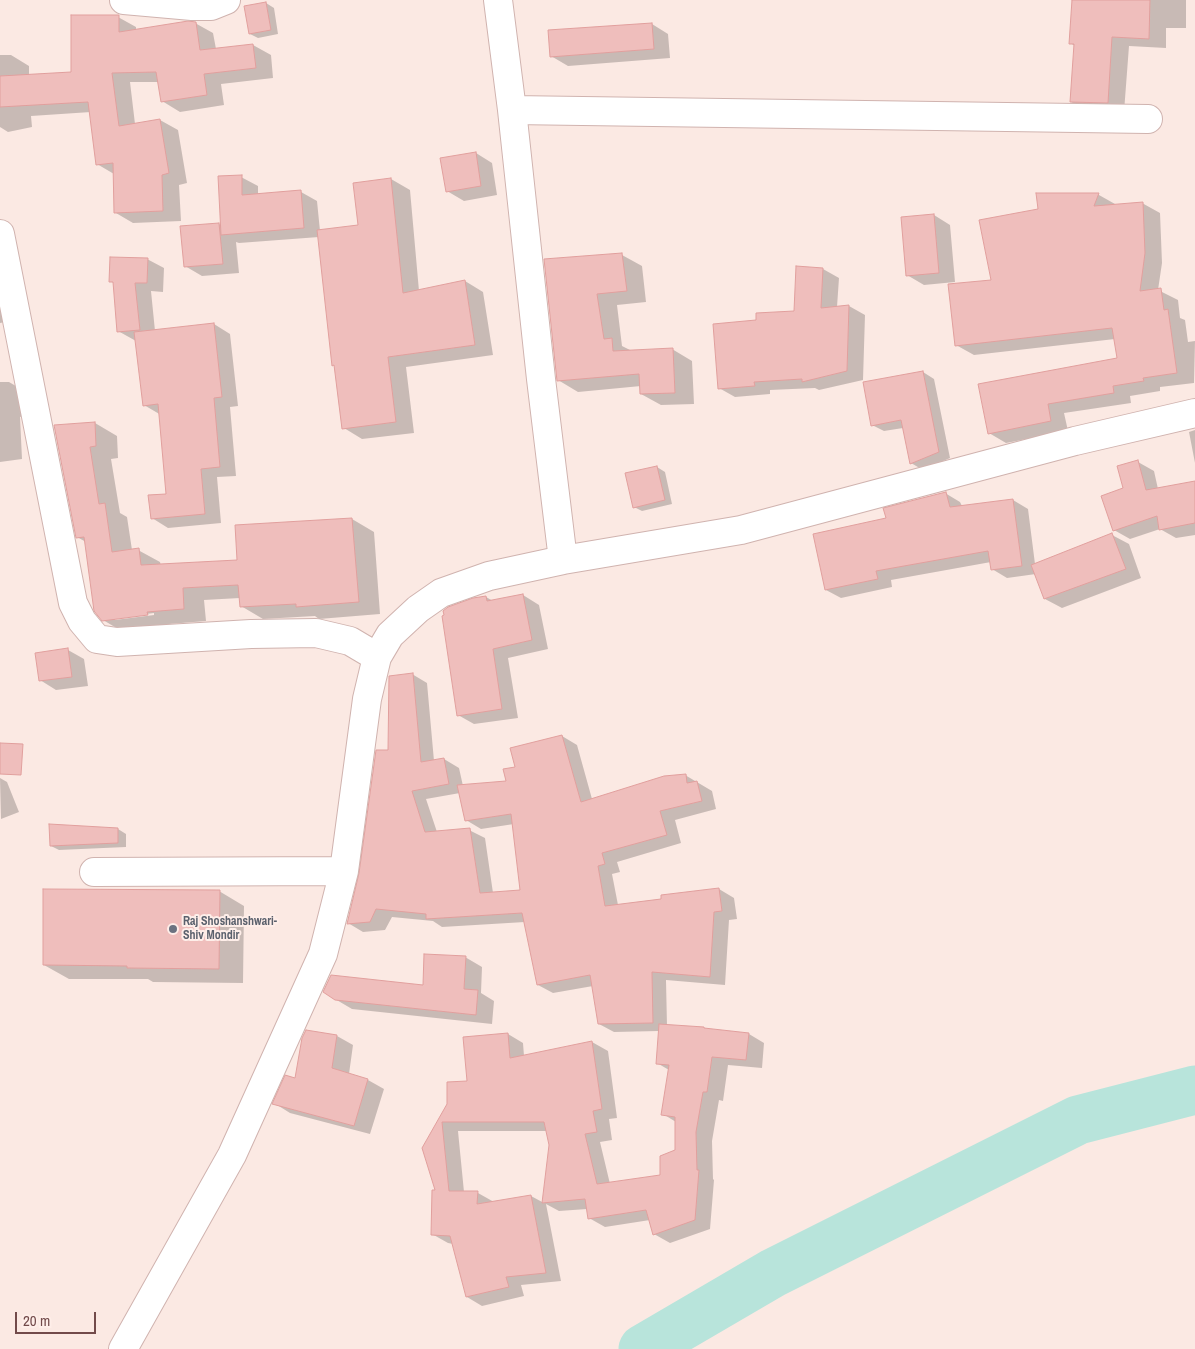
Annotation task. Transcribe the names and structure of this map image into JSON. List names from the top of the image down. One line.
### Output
{"places":["Raj Shoshanshwari- Shiv Mondir"],"scale_bar":"20 m"}
